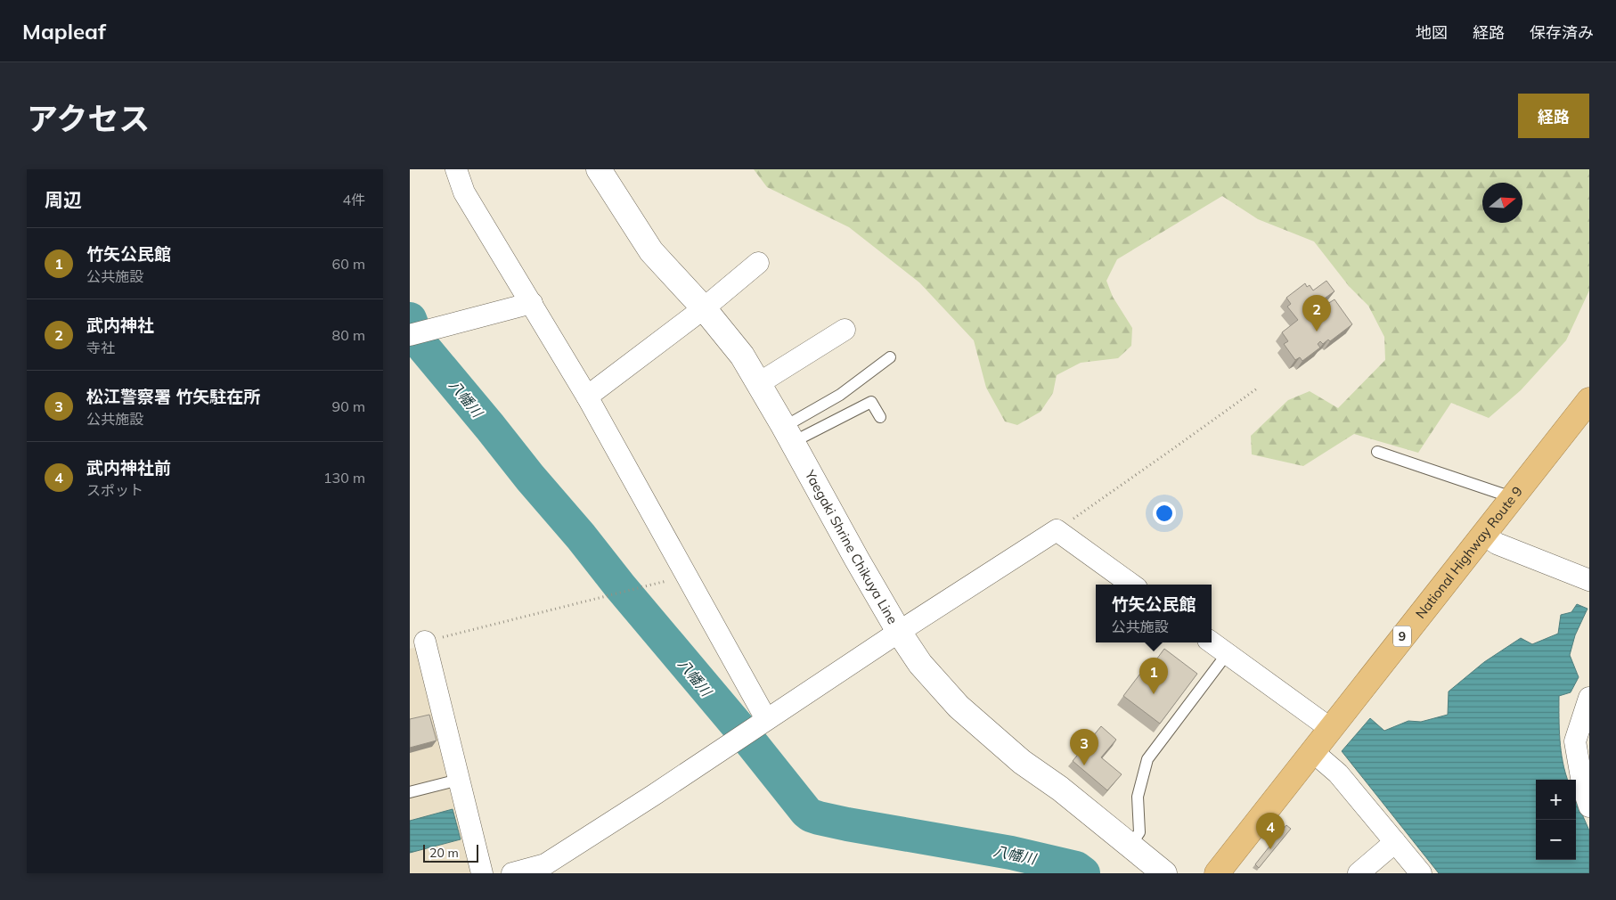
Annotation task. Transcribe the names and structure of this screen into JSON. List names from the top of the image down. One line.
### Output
{"streets":{"highway":["National Highway Route 9","9"],"main road":["Yaegaki Shrine Chikuya Line"]},"water":["八幡川"],"scale_bar":"20 m","north":"right","page":{"header":"Mapleaf","nav":["地図","経路","保存済み"],"title":"アクセス","buttons":"経路","heading":["周辺","4件"],"list":[{"mark":"1","name":"竹矢公民館","note":"公共施設","value":"60 m"},{"mark":"2","name":"武内神社","note":"寺社","value":"80 m"},{"mark":"3","name":"松江警察署 竹矢駐在所","note":"公共施設","value":"90 m"},{"mark":"4","name":"武内神社前","note":"スポット","value":"130 m"}],"pins":["2","1","3","4"],"popup":["竹矢公民館","公共施設"],"map_buttons":["+","−"],"scale":"20 m"}}
